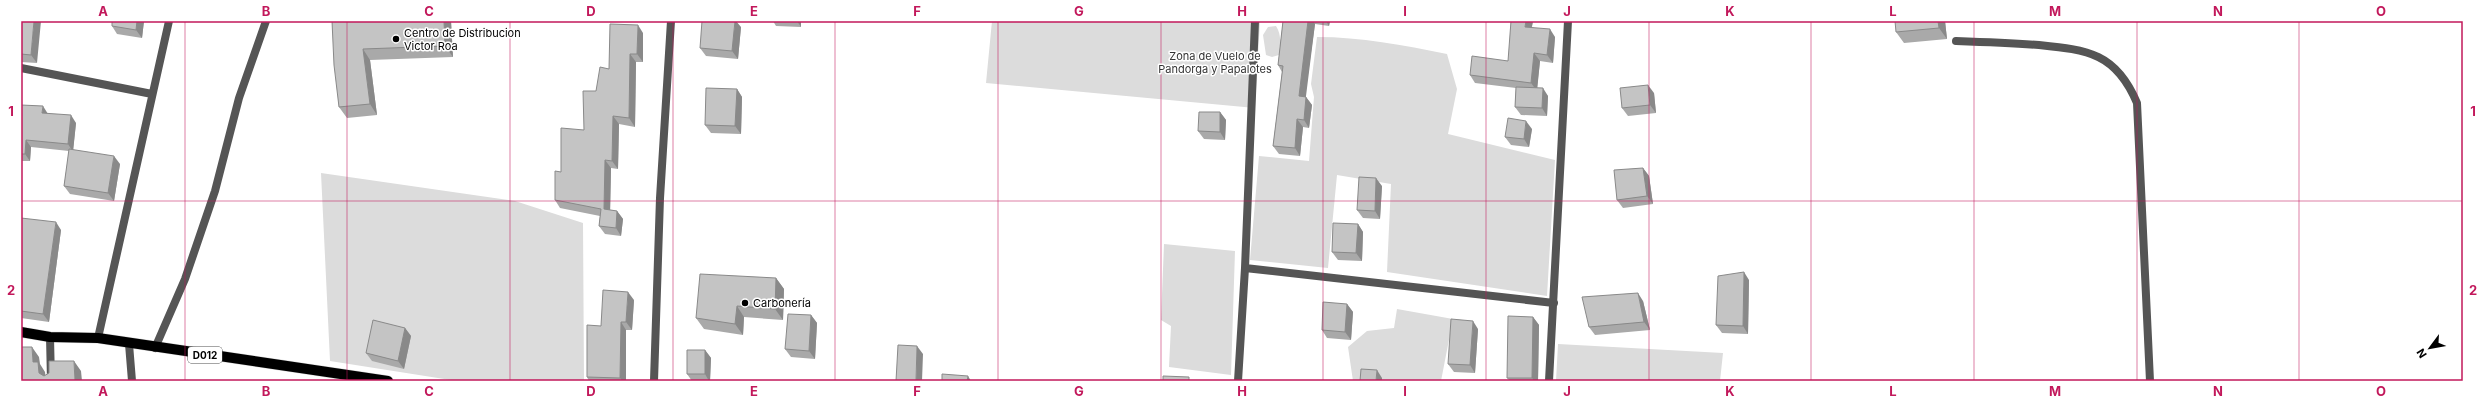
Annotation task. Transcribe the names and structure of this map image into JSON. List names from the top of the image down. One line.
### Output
{"streets":{"main road":["D012"]},"parks":["Zona de Vuelo de Pandorga y Papalotes"],"places":["Centro de Distribucion Victor Roa","Carbonería"],"north":"bottom left","grid":{"columns":["A","B","C","D","E","F","G","H","I","J","K","L","M","N","O"],"rows":["1","2"]}}
